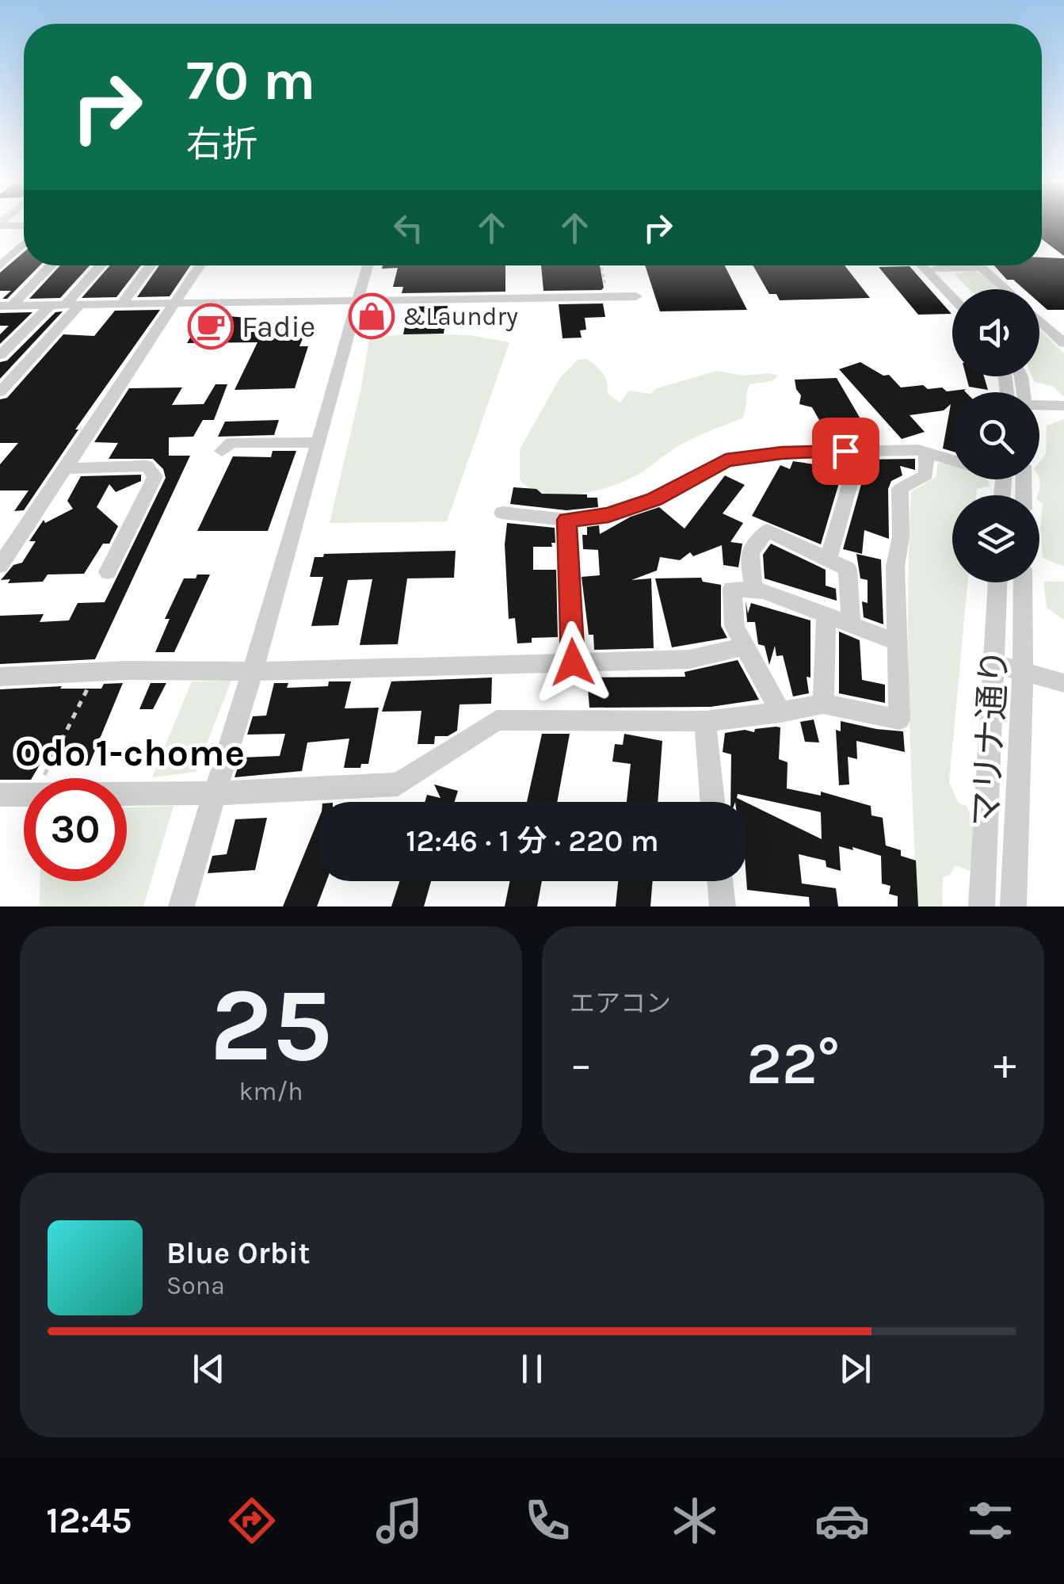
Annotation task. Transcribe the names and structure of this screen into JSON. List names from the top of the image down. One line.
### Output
{"streets":{"street":["マリナ通り"]},"districts":["Odo 1-chome"],"places":{"shop":["&Laundry"],"cafe":["Fadie"]},"page":{"turn":["70 m","右折"],"limit":"30","trip":"12:46 · 1 分 · 220 m","tile":[["25","km/h"],"エアコン"],"heat":["−","22°","+"],"song":["Blue Orbit","Sona"],"tabs":"12:45"}}
